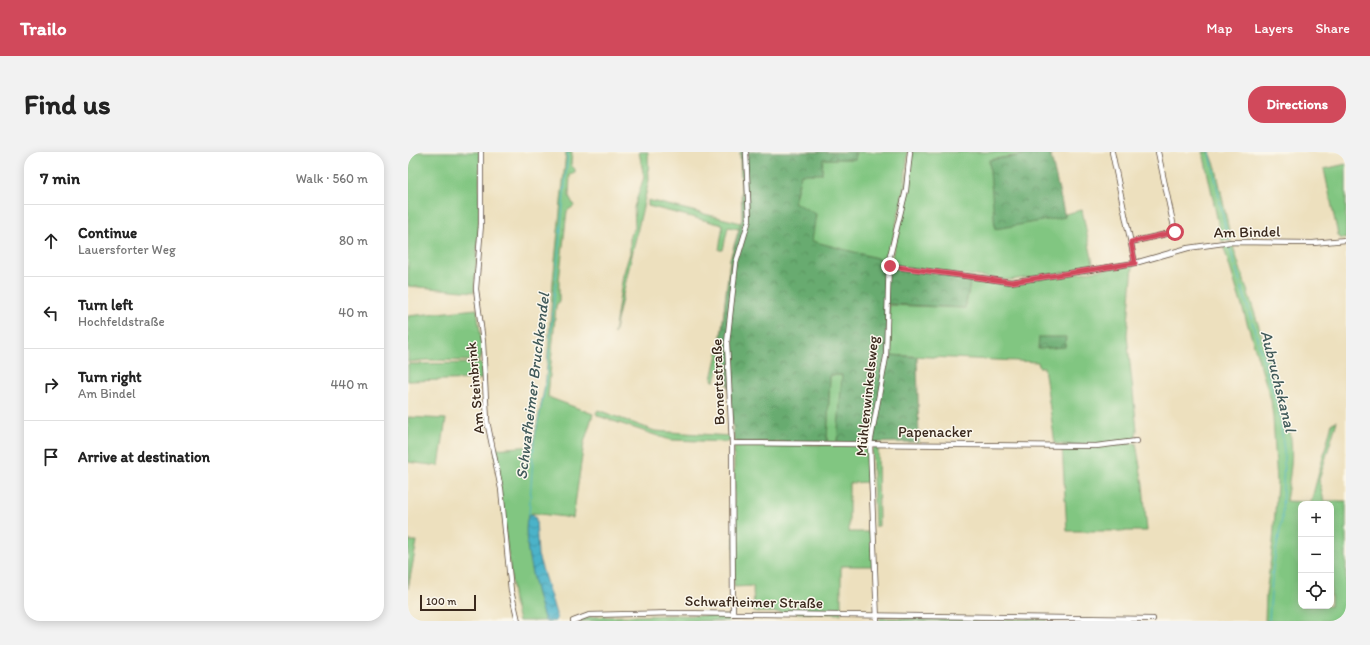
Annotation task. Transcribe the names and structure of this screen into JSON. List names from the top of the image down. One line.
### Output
{"streets":{"street":["Am Bindel","Bonertstraße","Am Steinbrink","Mühlenwinkelsweg","Papenacker","Schwafheimer Straße"]},"crossings":[["Am Bindel","Mühlenwinkelsweg"],["Bonertstraße","Papenacker"],["Bonertstraße","Schwafheimer Straße"],["Mühlenwinkelsweg","Papenacker"],["Mühlenwinkelsweg","Schwafheimer Straße"]],"water":["Aubruchskanal","Schwafheimer Bruchkendel"],"scale_bar":"100 m","page":{"header":"Trailo","nav":["Map","Layers","Share"],"buttons":"Directions","title":"Find us","heading":["7 min","Walk · 560 m"],"list":[["Continue","Lauersforter Weg","80 m"],["Turn left","Hochfeldstraße","40 m"],["Turn right","Am Bindel","440 m"],"Arrive at destination"],"map_buttons":["+","−"],"scale":"100 m"}}
